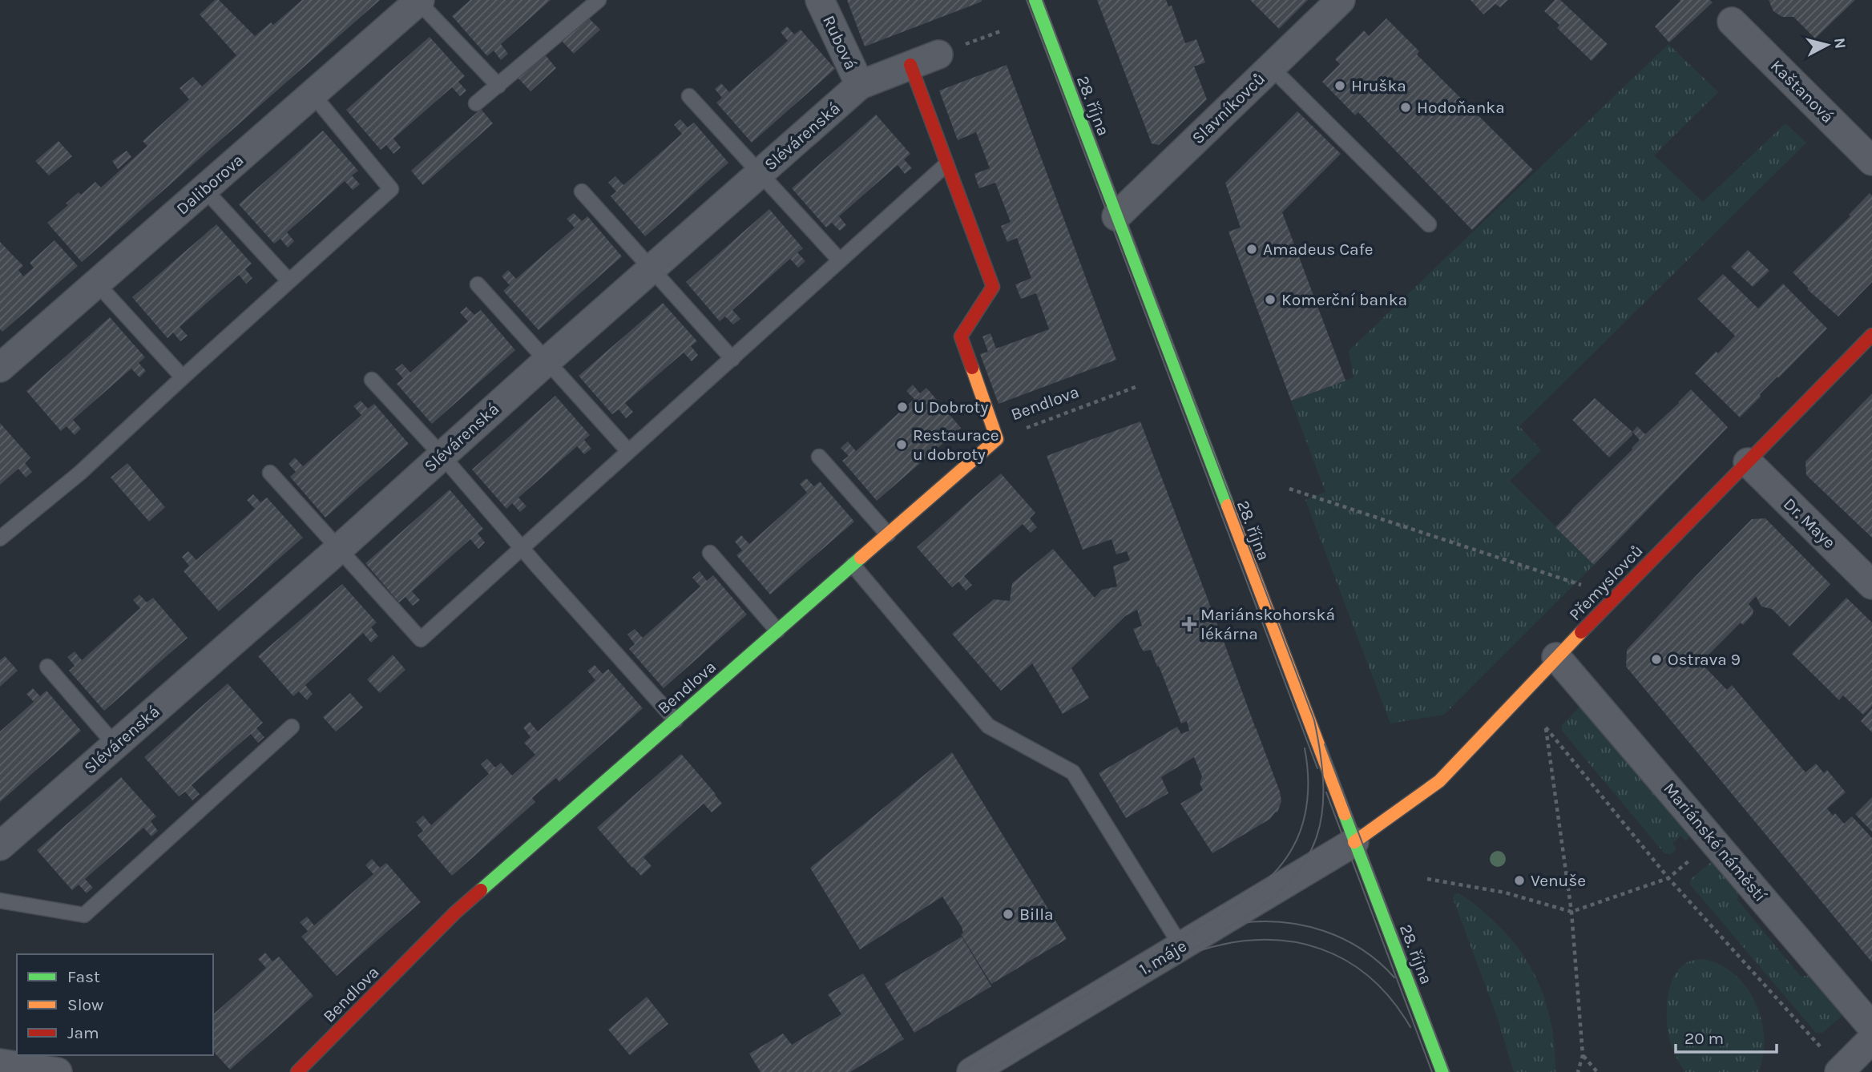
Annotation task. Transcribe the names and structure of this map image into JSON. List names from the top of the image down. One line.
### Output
{"streets":{"street":["Rubová","Kaštanová","28. října","Slavníkovců","Slévárenská","Daliborova","Bendlova","Dr. Maye","Přemyslovců","Mariánské náměstí","1. máje"]},"crossings":[["Rubová","Slévárenská"],["28. října","Slavníkovců"],["28. října","Přemyslovců"],["28. října","1. máje"],["Dr. Maye","Přemyslovců"],["Přemyslovců","Mariánské náměstí"],["Přemyslovců","1. máje"]],"places":{"other":["Hruška","Hodoňanka","Amadeus Cafe","Komerční banka","U Dobroty","Restaurace u dobroty","Ostrava 9","Venuše","Billa"],"health":["Mariánskohorská lékárna"]},"legend":["Fast","Slow","Jam"],"scale_bar":"20 m","north":"right"}
